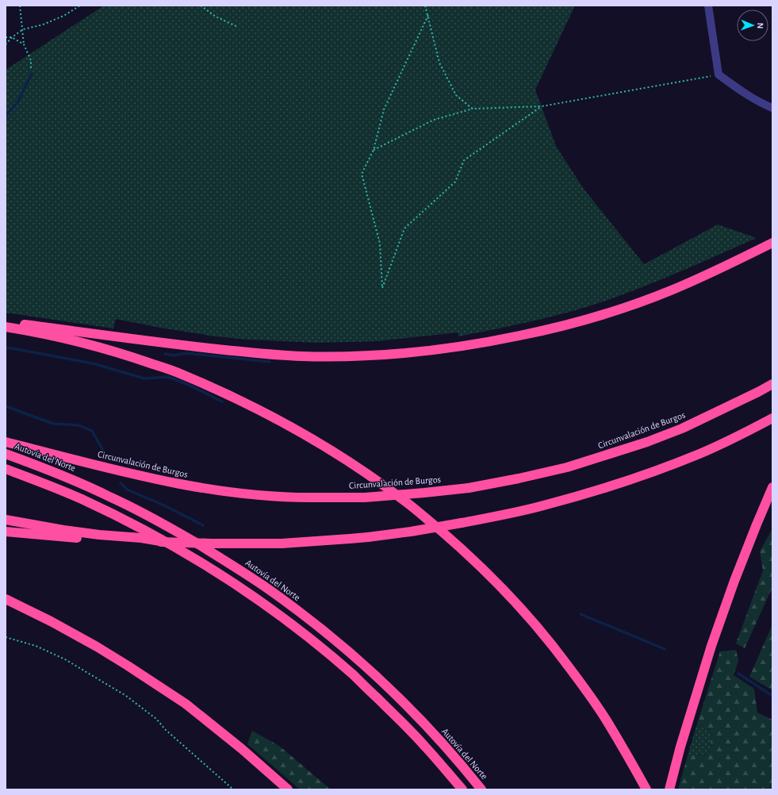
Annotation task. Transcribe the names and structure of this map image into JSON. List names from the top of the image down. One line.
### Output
{"streets":{"highway":["Circunvalación de Burgos","Autovía del Norte"]},"north":"right"}
